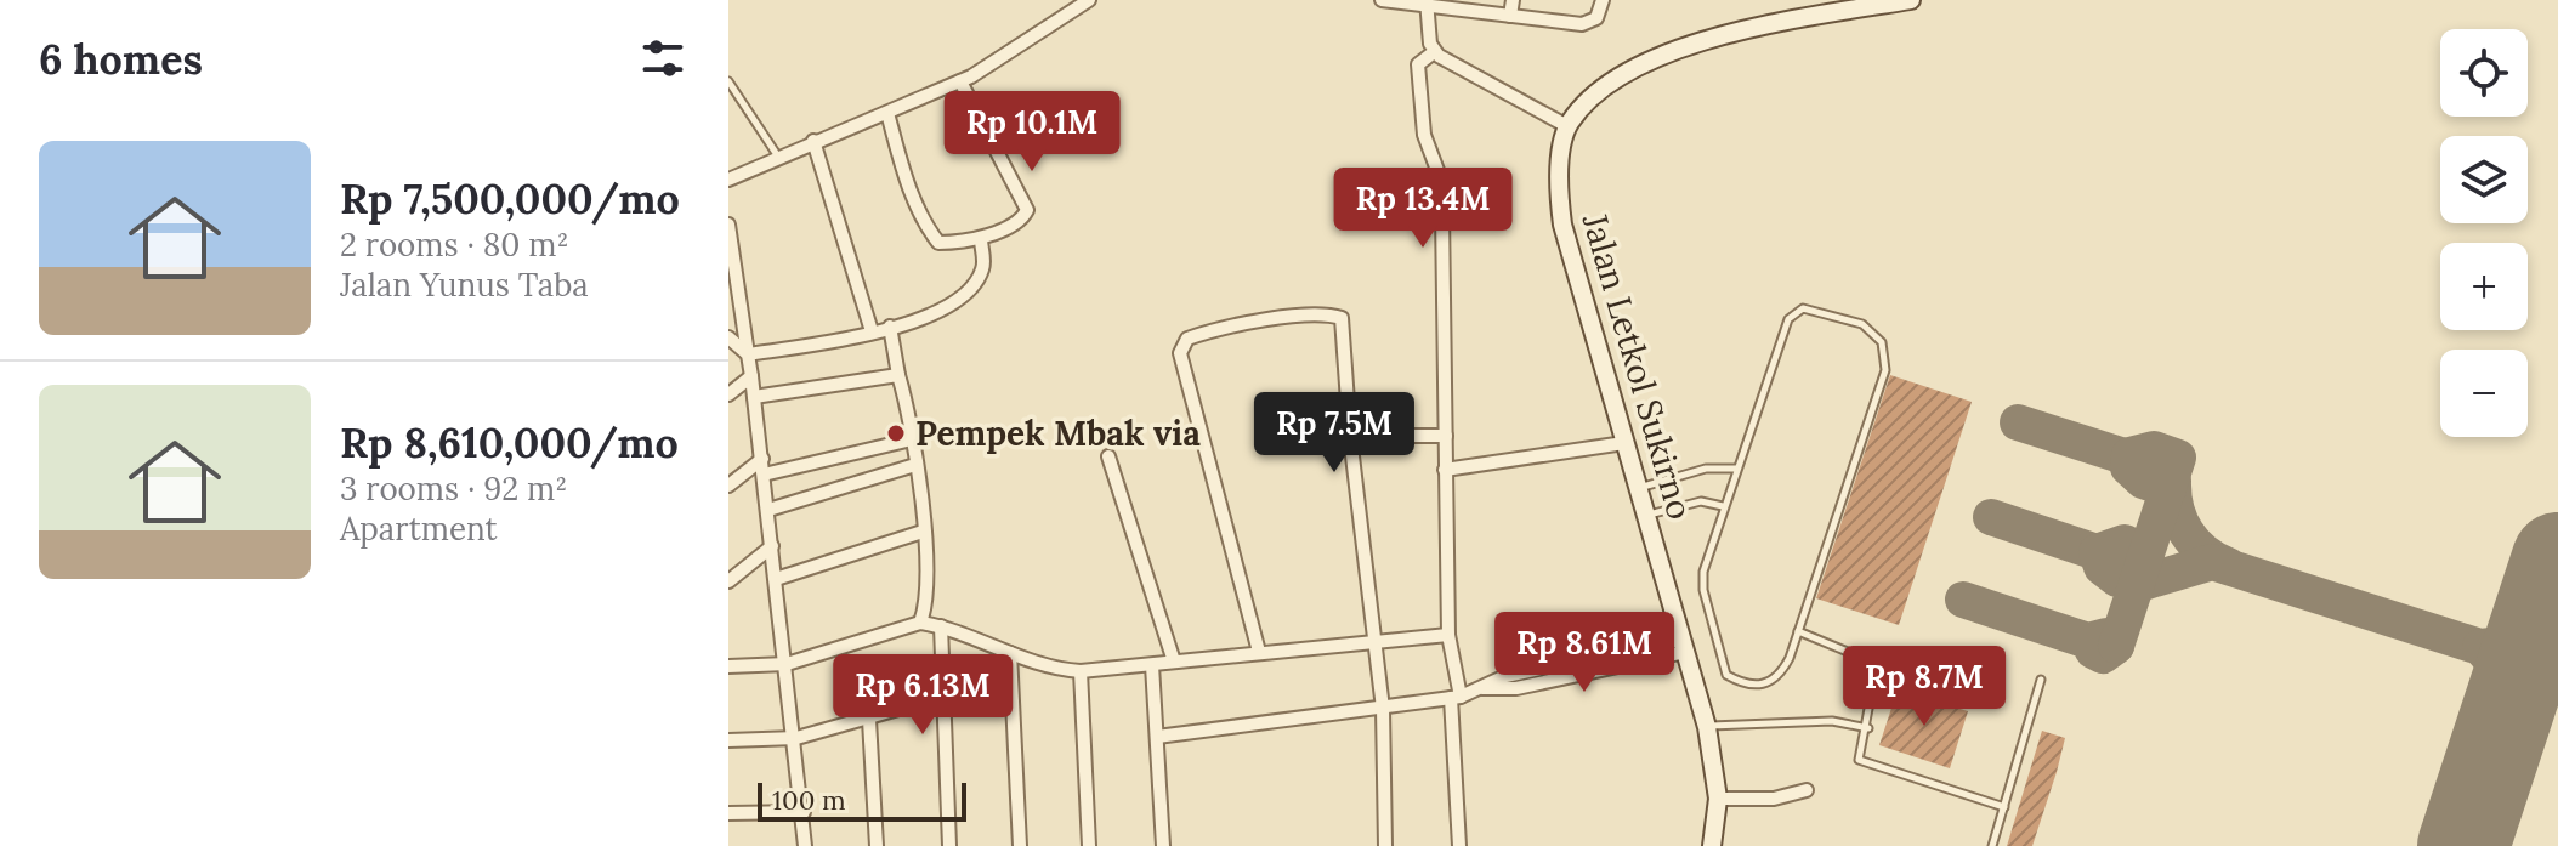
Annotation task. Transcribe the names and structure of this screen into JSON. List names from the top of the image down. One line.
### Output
{"streets":{"main road":["Jalan Letkol Sukirno"]},"places":["Pempek Mbak via"],"scale_bar":"100 m","page":{"heading":"6 homes","map_buttons":["+","−"],"price":["Rp 10.1M","Rp 13.4M","Rp 7.5M","Rp 8.61M","Rp 8.7M","Rp 6.13M"],"list":[{"name":"Rp 7,500,000/mo","note":"2 rooms · 80 m² · Jalan Yunus Taba"},{"name":"Rp 8,610,000/mo","note":"3 rooms · 92 m² · Apartment"}],"scale":"100 m"}}
